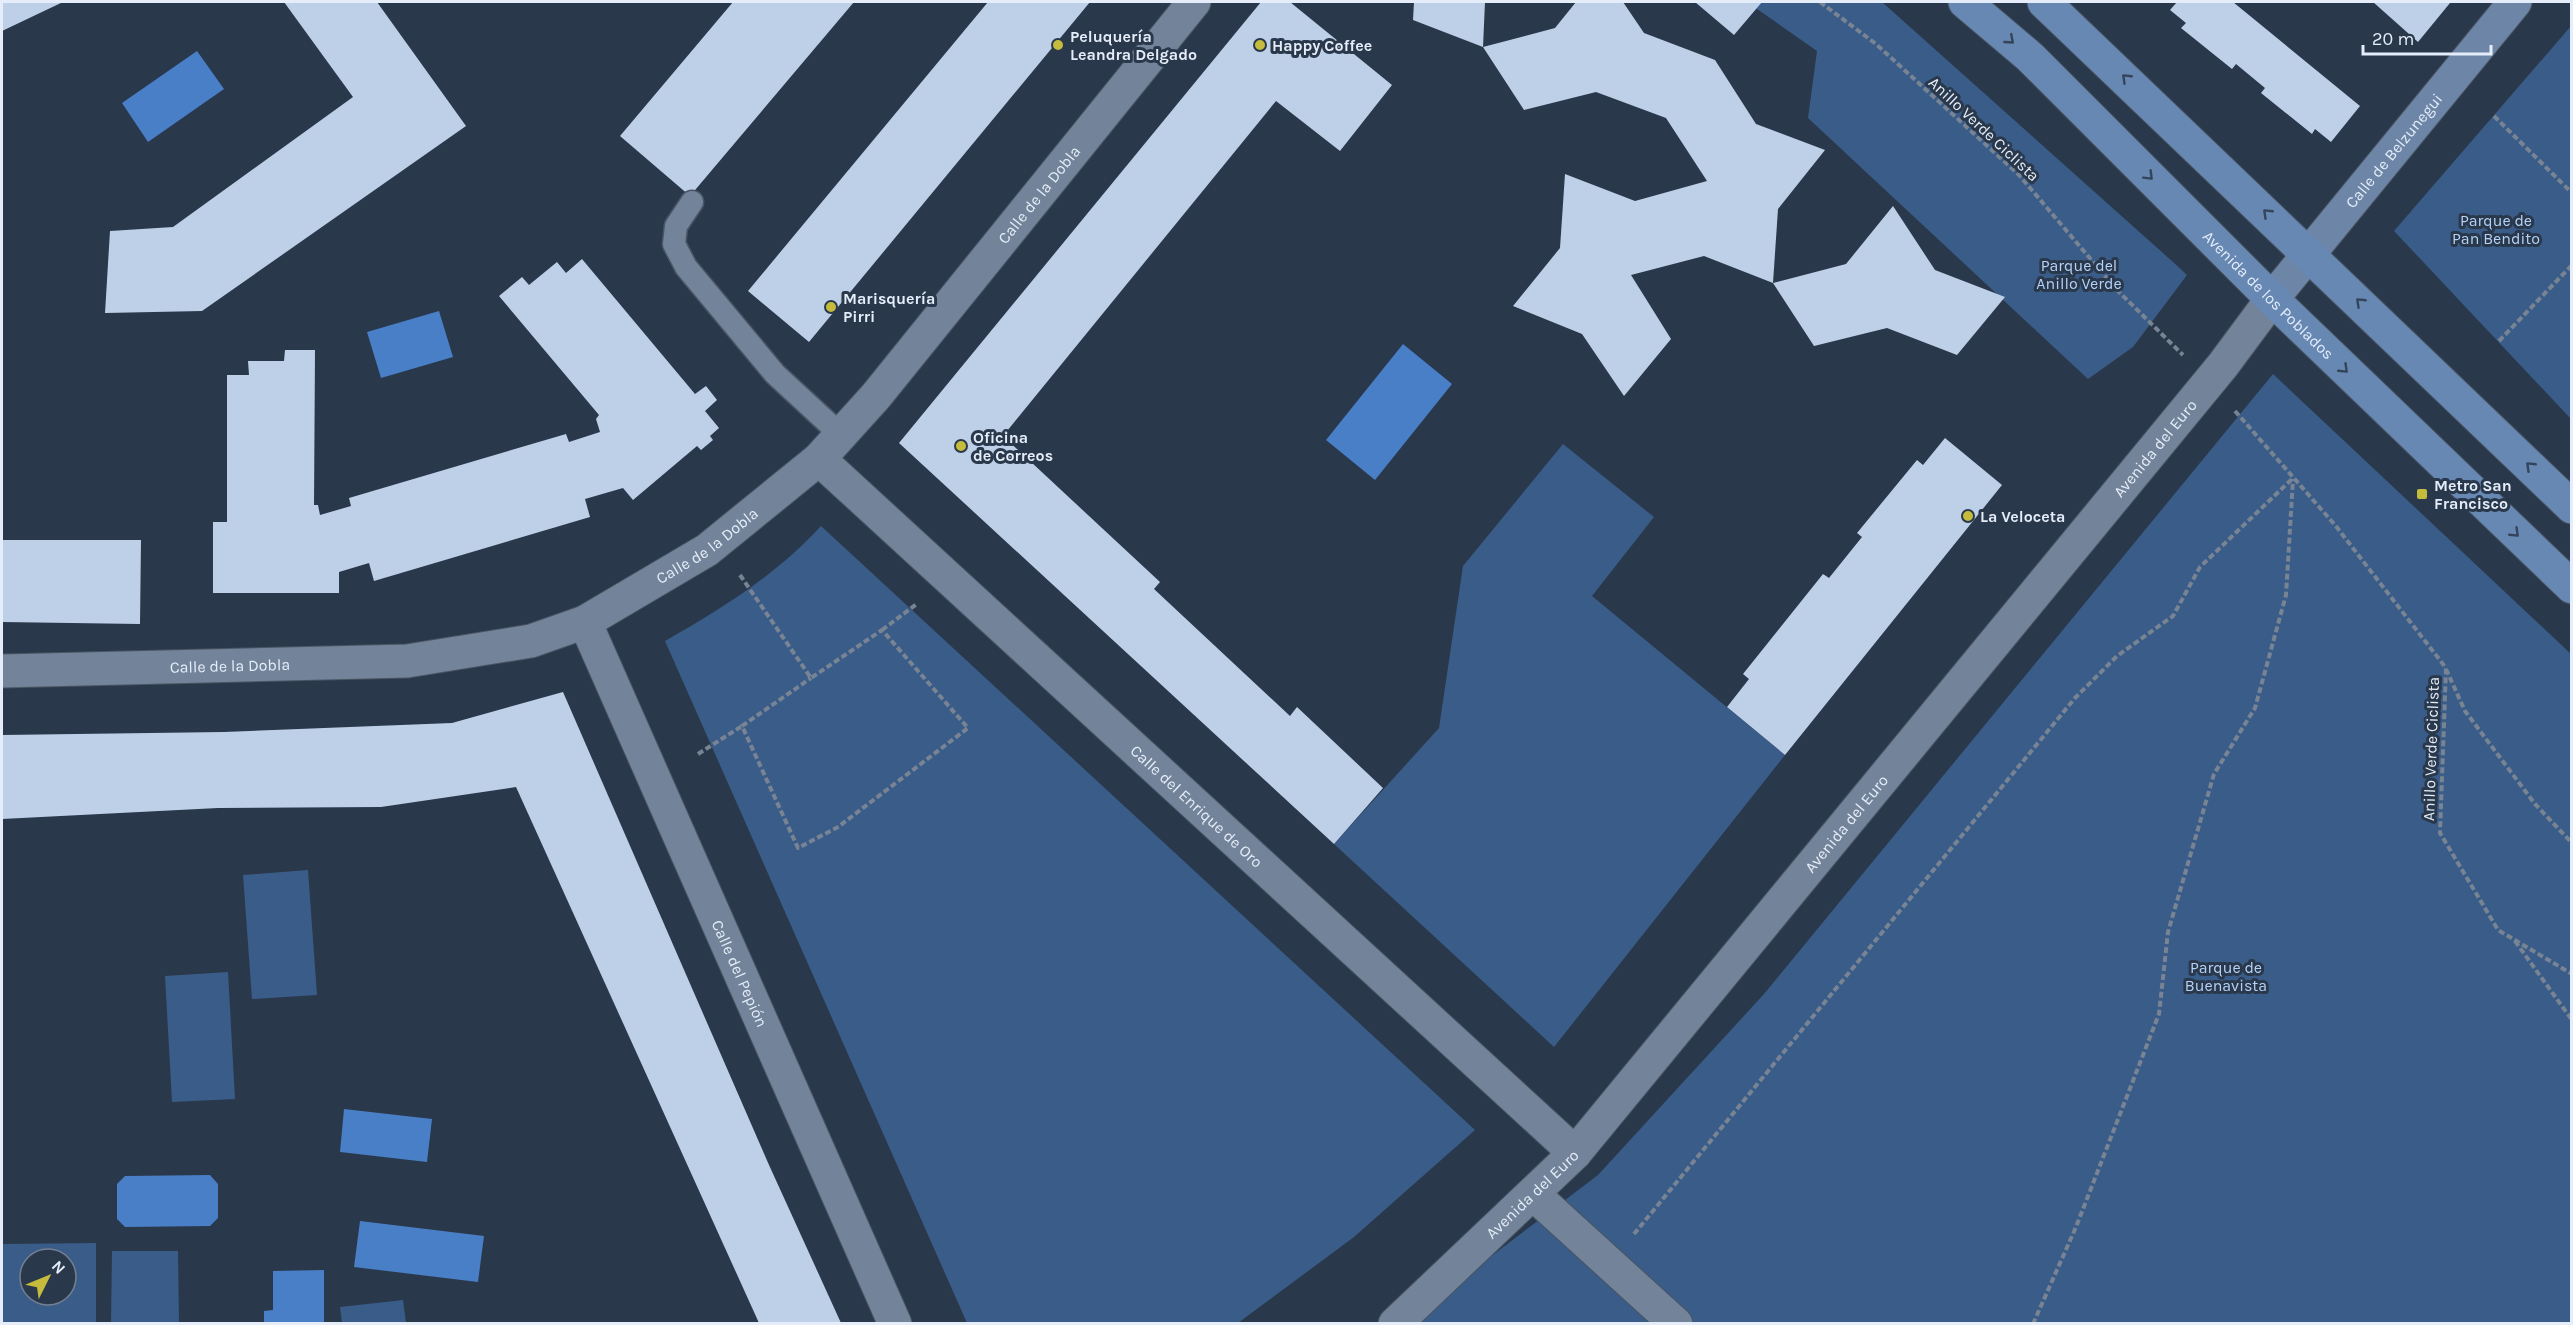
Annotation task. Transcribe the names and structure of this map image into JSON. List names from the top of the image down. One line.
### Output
{"streets":{"main road":["Avenida de los Poblados"],"street":["Calle de Belzunegui","Calle de la Dobla","Avenida del Euro","Calle del Enrique de Oro","Calle del Pepión"],"path":["Anillo Verde Ciclista"]},"crossings":[["Calle de Belzunegui","Avenida de los Poblados"],["Calle de Belzunegui","Avenida del Euro"],["Calle de la Dobla","Calle del Enrique de Oro"],["Calle de la Dobla","Calle del Pepión"],["Avenida de los Poblados","Avenida del Euro"],["Avenida del Euro","Calle del Enrique de Oro"]],"parks":["Parque de Pan Bendito","Parque del Anillo Verde","Parque de Buenavista"],"places":{"other":["Peluquería Leandra Delgado","Happy Coffee","Marisquería Pirri","Oficina de Correos","La Veloceta"],"transit":["Metro San Francisco"]},"scale_bar":"20 m","north":"top right"}
